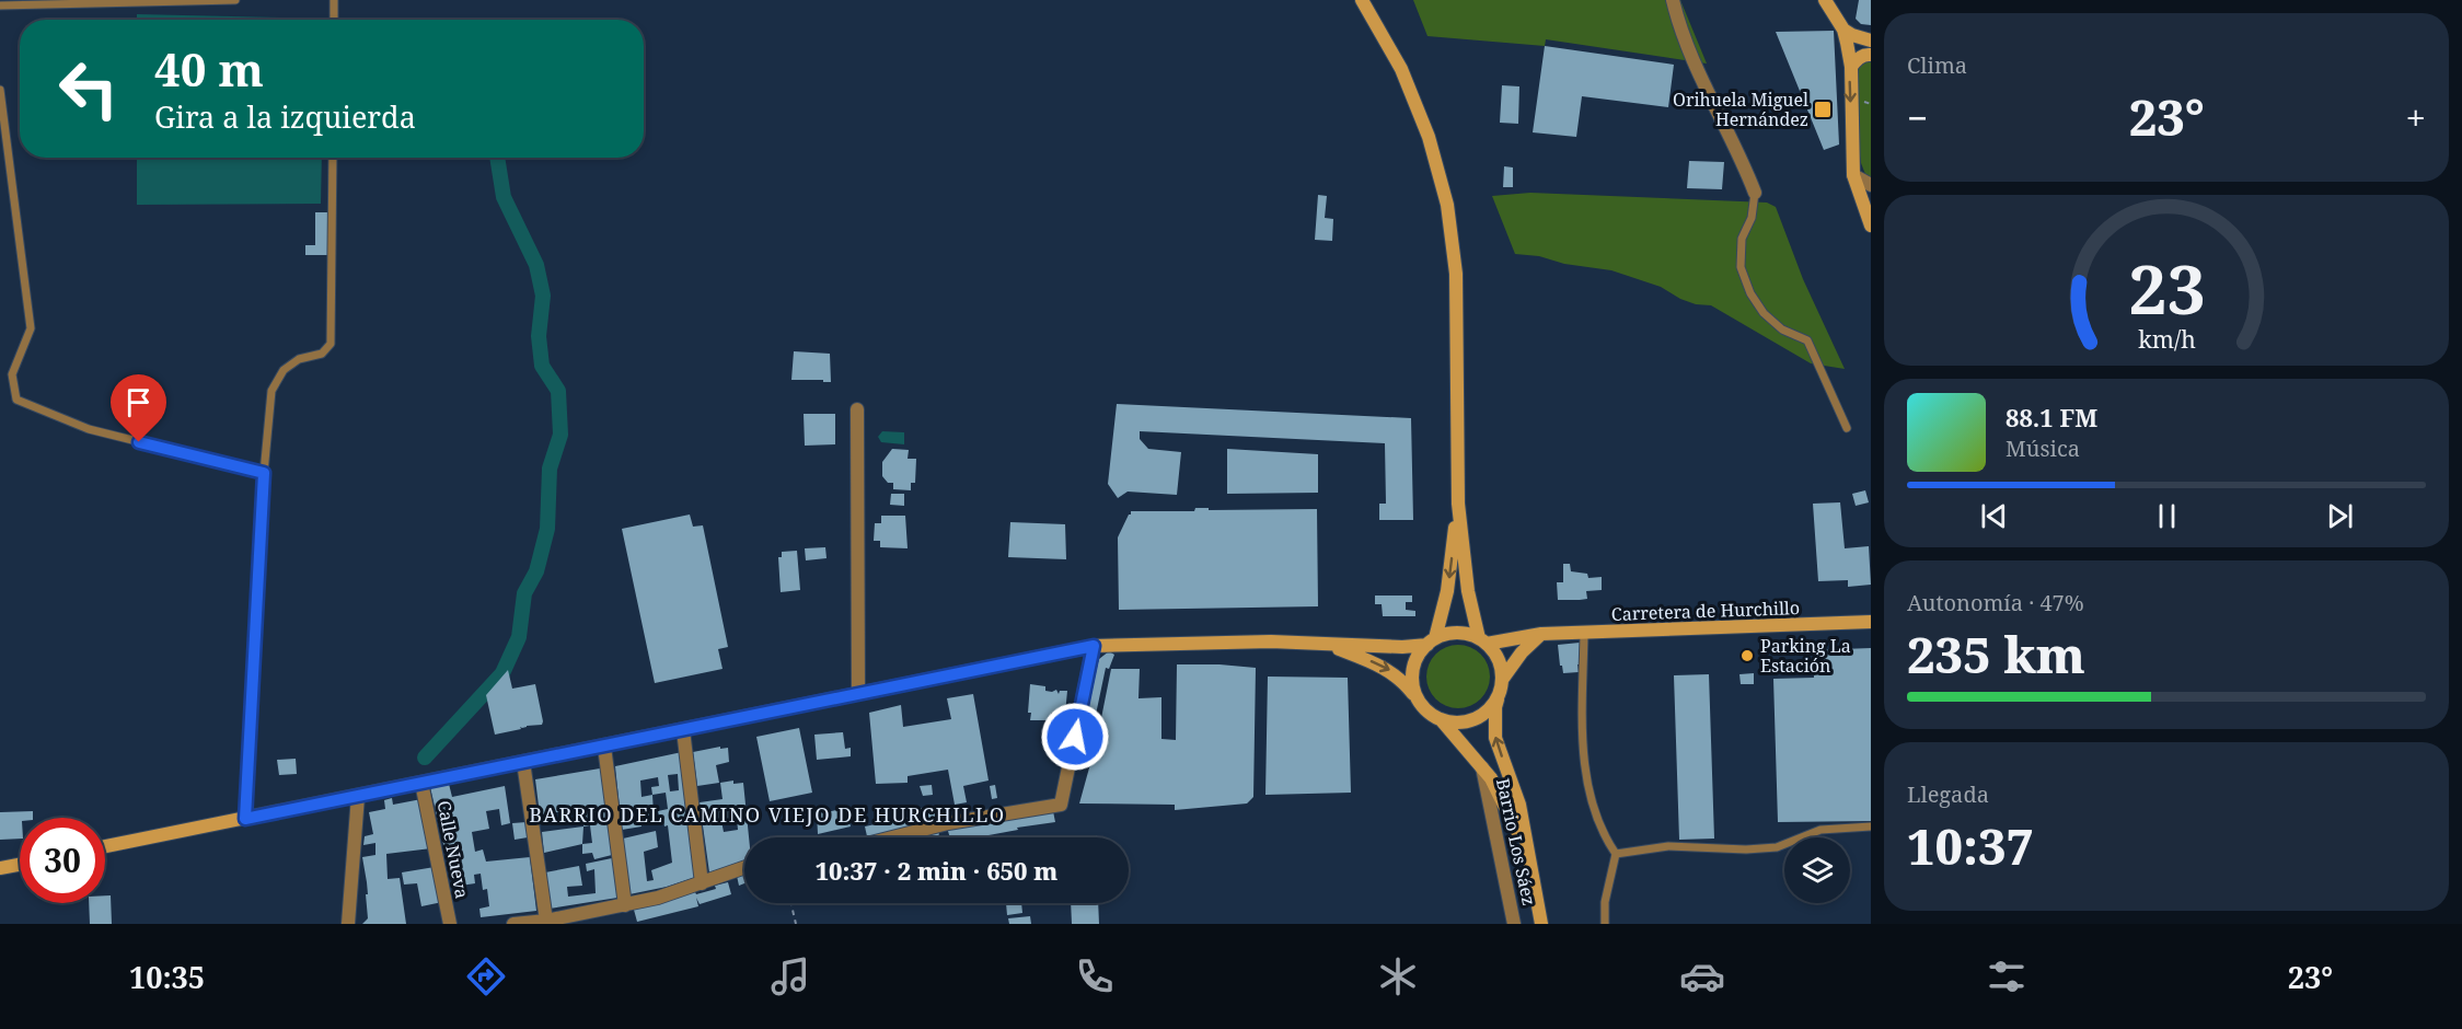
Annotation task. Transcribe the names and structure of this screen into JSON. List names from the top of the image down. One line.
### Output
{"streets":{"main road":["Carretera de Hurchillo"],"street":["Barrio Los Sáez","Calle Nueva"]},"districts":["BARRIO DEL CAMINO VIEJO DE HURCHILLO"],"places":{"transit":["Orihuela Miguel Hernández"],"other":["Parking La Estación"]},"page":{"tile":["Clima",["Autonomía · 47%","235 km"],["Llegada","10:37"]],"turn":["40 m","Gira a la izquierda"],"heat":["−","23°","+"],"song":["88.1 FM","Música"],"limit":"30","trip":"10:37 · 2 min · 650 m","tabs":["10:35","23°"],"gauge":["23","km/h"]}}
